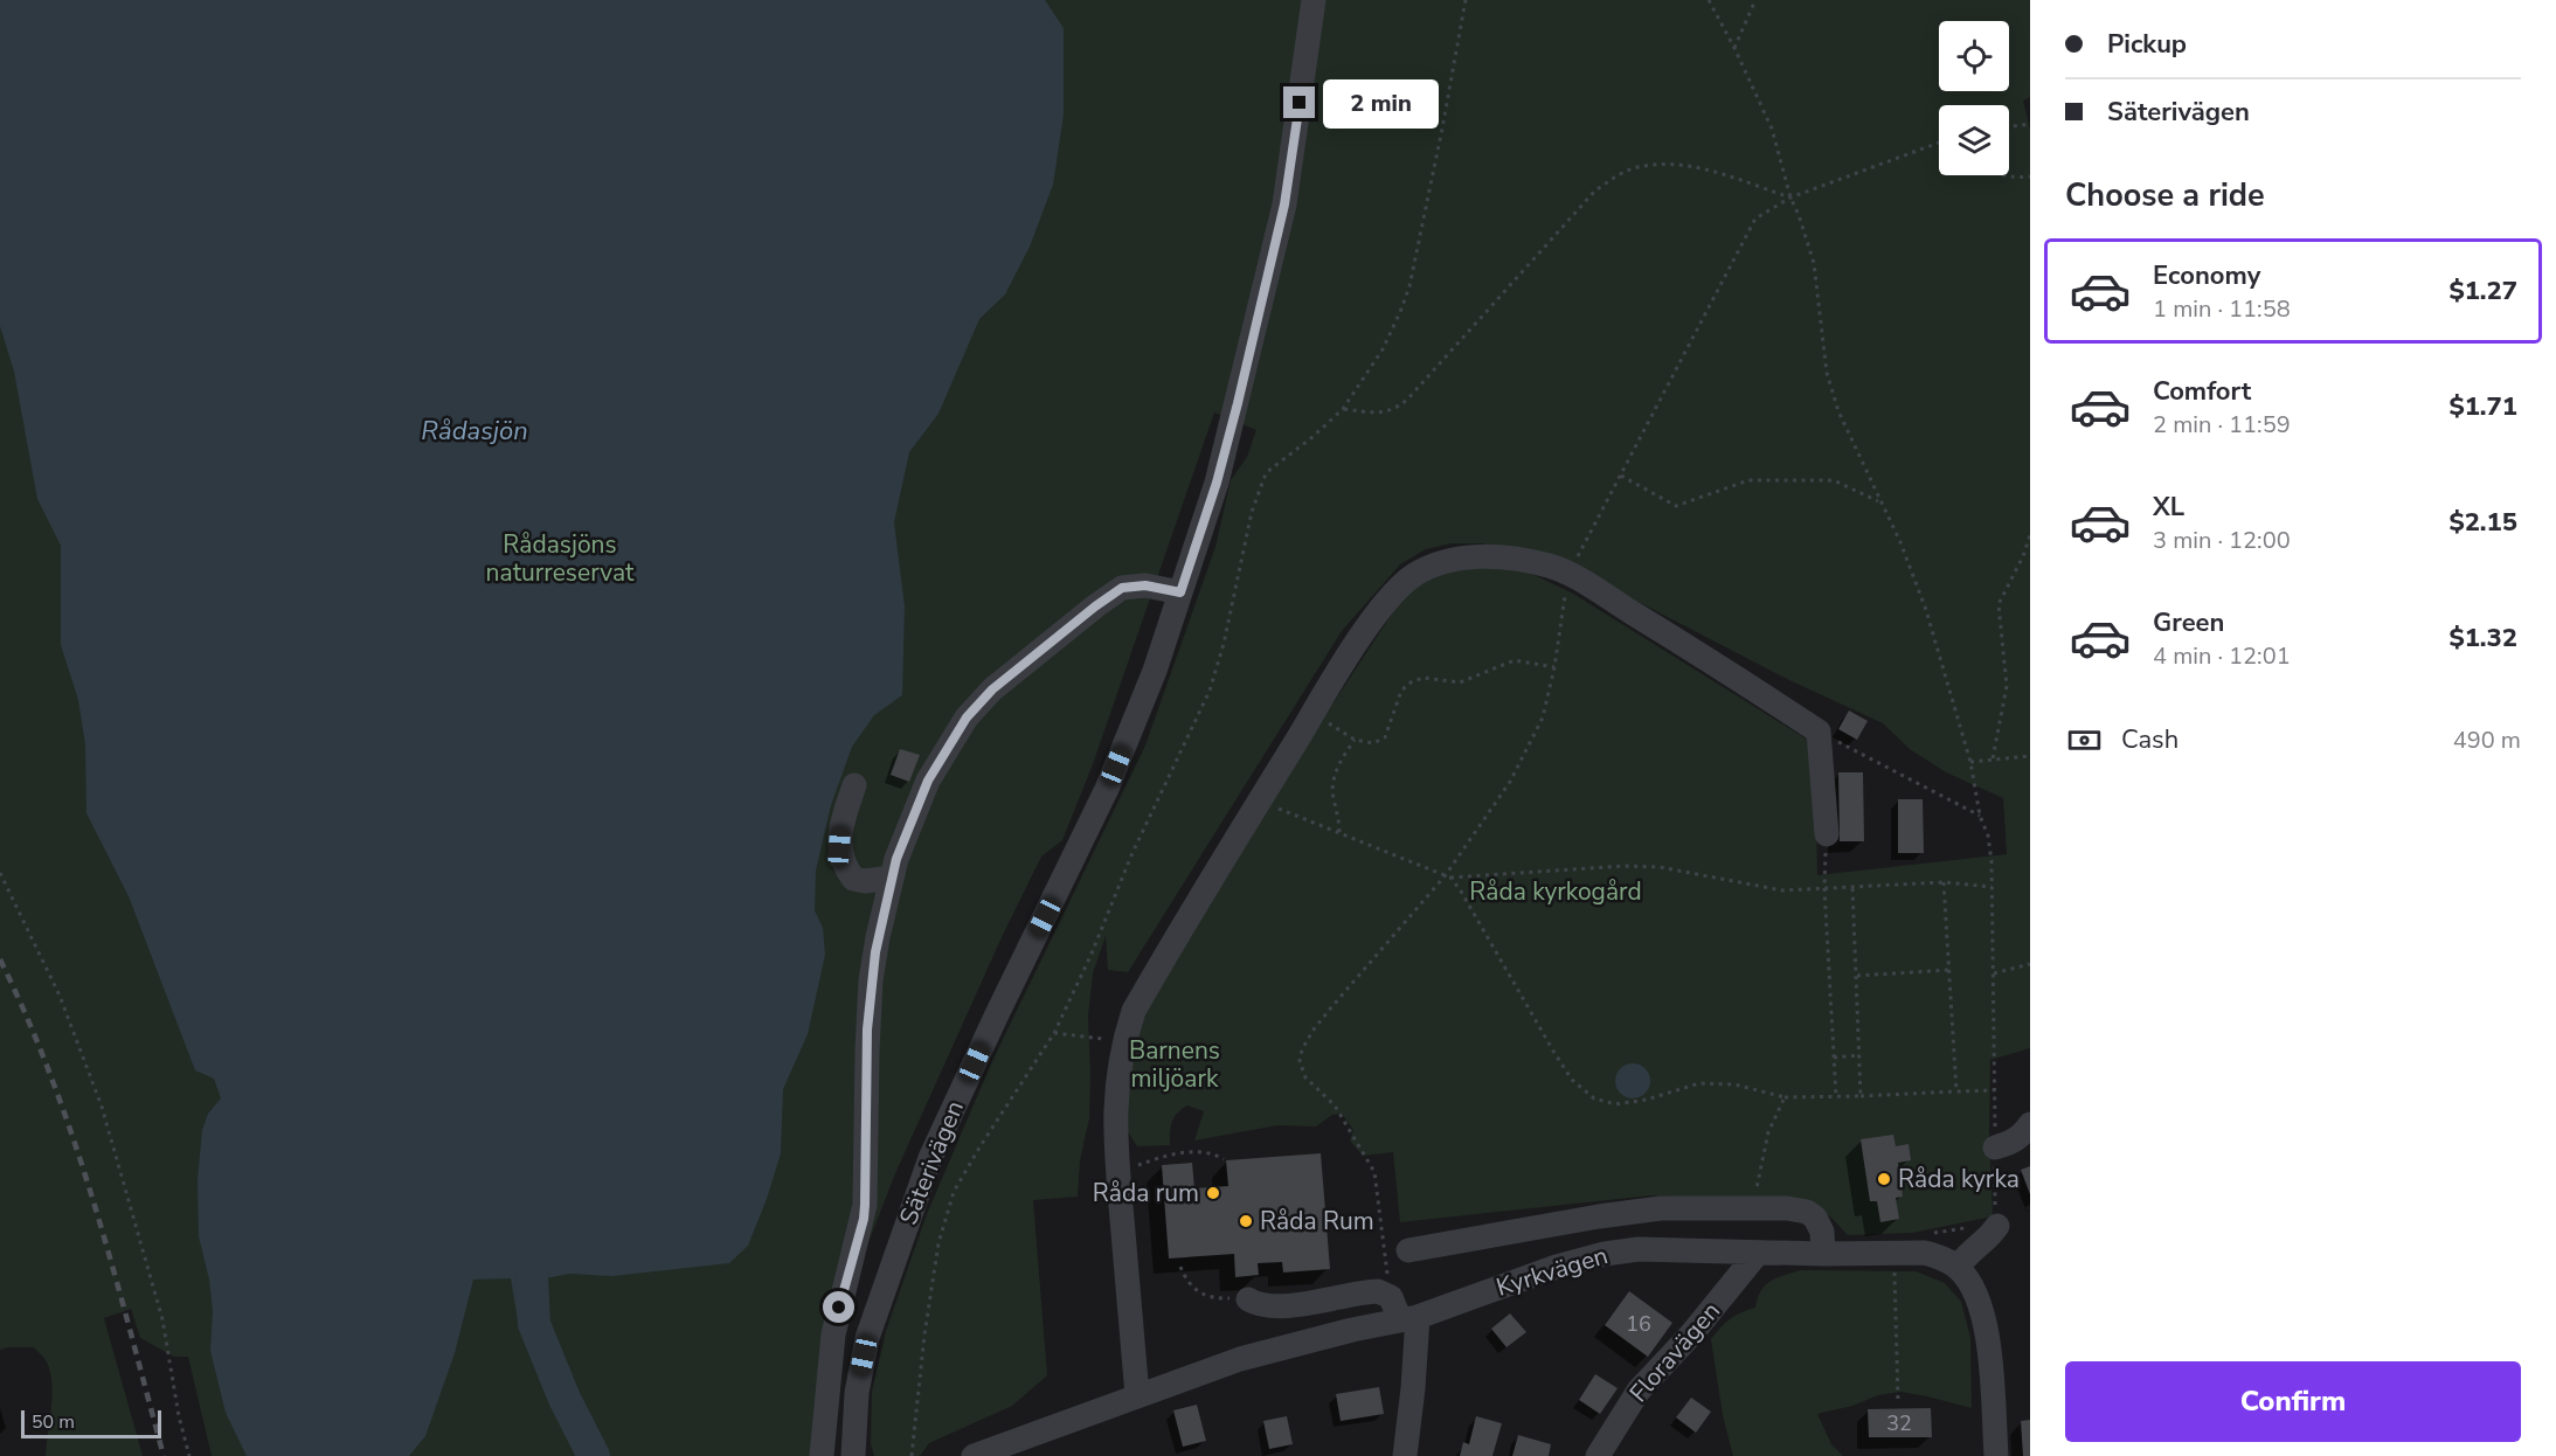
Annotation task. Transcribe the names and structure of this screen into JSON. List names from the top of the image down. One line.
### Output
{"streets":{"street":["Säterivägen","Kyrkvägen","Floravägen"]},"crossings":[["Kyrkvägen","Floravägen"]],"water":["Rådasjön"],"parks":["Rådasjöns naturreservat","Råda kyrkogård","Barnens miljöark"],"places":["Råda kyrka","Råda rum","Råda Rum"],"house_numbers":["16","32"],"scale_bar":"50 m","page":{"banner":["Pickup","Säterivägen"],"bubble":"2 min","heading":"Choose a ride","list":[{"name":"Economy","note":"1 min · 11:58","value":"$1.27"},{"name":"Comfort","note":"2 min · 11:59","value":"$1.71"},{"name":"XL","note":"3 min · 12:00","value":"$2.15"},{"name":"Green","note":"4 min · 12:01","value":"$1.32"}],"pay":["Cash","490 m"],"buttons":"Confirm","scale":"50 m"}}
